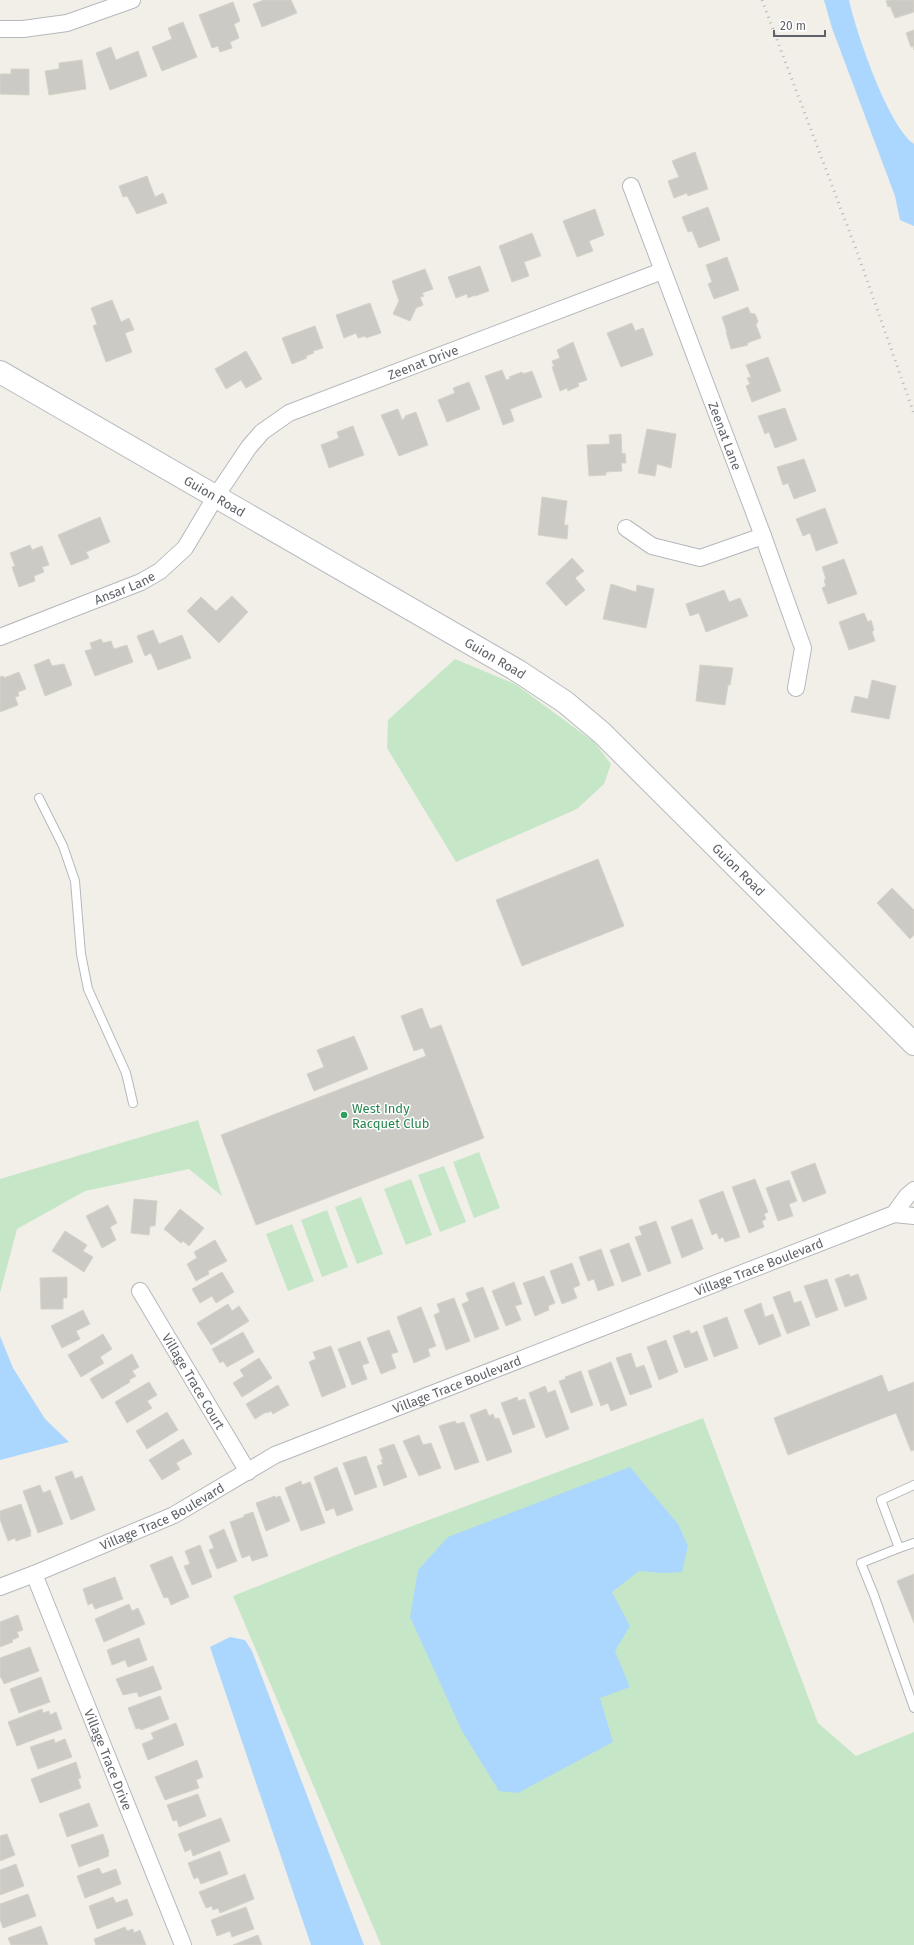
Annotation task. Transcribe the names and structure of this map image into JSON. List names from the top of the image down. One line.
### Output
{"streets":{"street":["Zeenat Drive","Zeenat Lane","Guion Road","Ansar Lane","Village Trace Boulevard","Village Trace Court","Village Trace Drive"]},"crossings":[["Zeenat Drive","Zeenat Lane"],["Zeenat Drive","Guion Road"],["Zeenat Drive","Ansar Lane"],["Guion Road","Ansar Lane"],["Village Trace Boulevard","Village Trace Court"],["Village Trace Boulevard","Village Trace Drive"]],"places":["West Indy Racquet Club"],"scale_bar":"20 m"}
